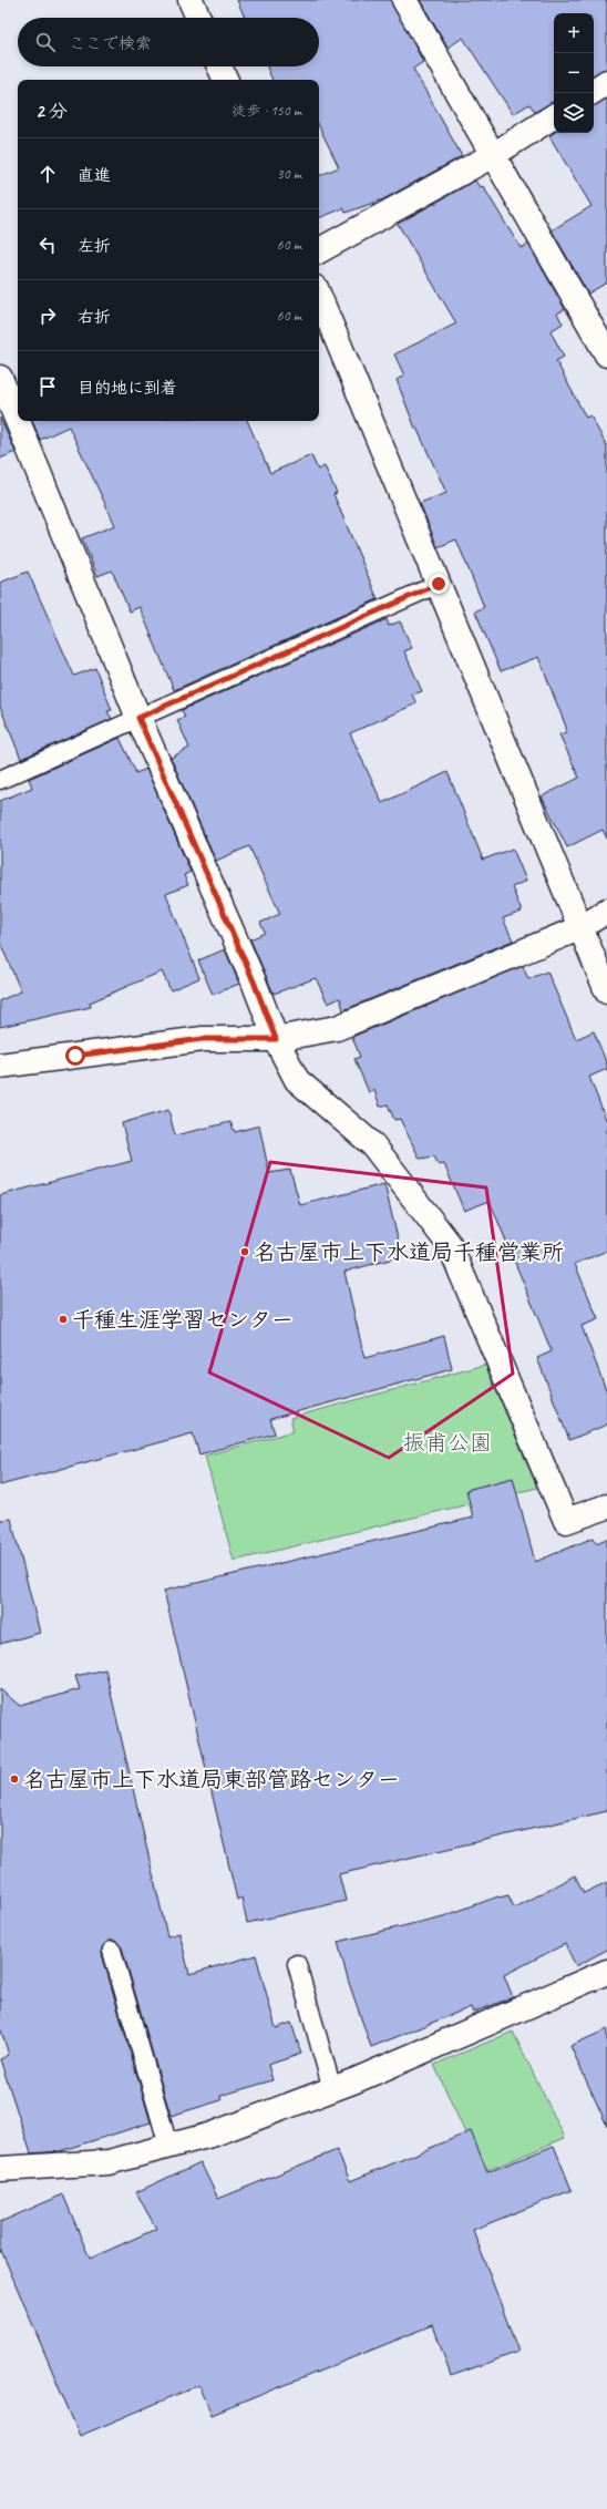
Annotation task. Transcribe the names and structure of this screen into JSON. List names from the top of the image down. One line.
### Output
{"parks":["振甫公園"],"places":["名古屋市上下水道局千種営業所","千種生涯学習センター","名古屋市上下水道局東部管路センター"],"page":{"map_buttons":["+","−"],"search":"ここで検索","heading":["2 分","徒歩 · 150 m"],"list":[["直進","30 m"],["左折","60 m"],["右折","60 m"],"目的地に到着"]}}
